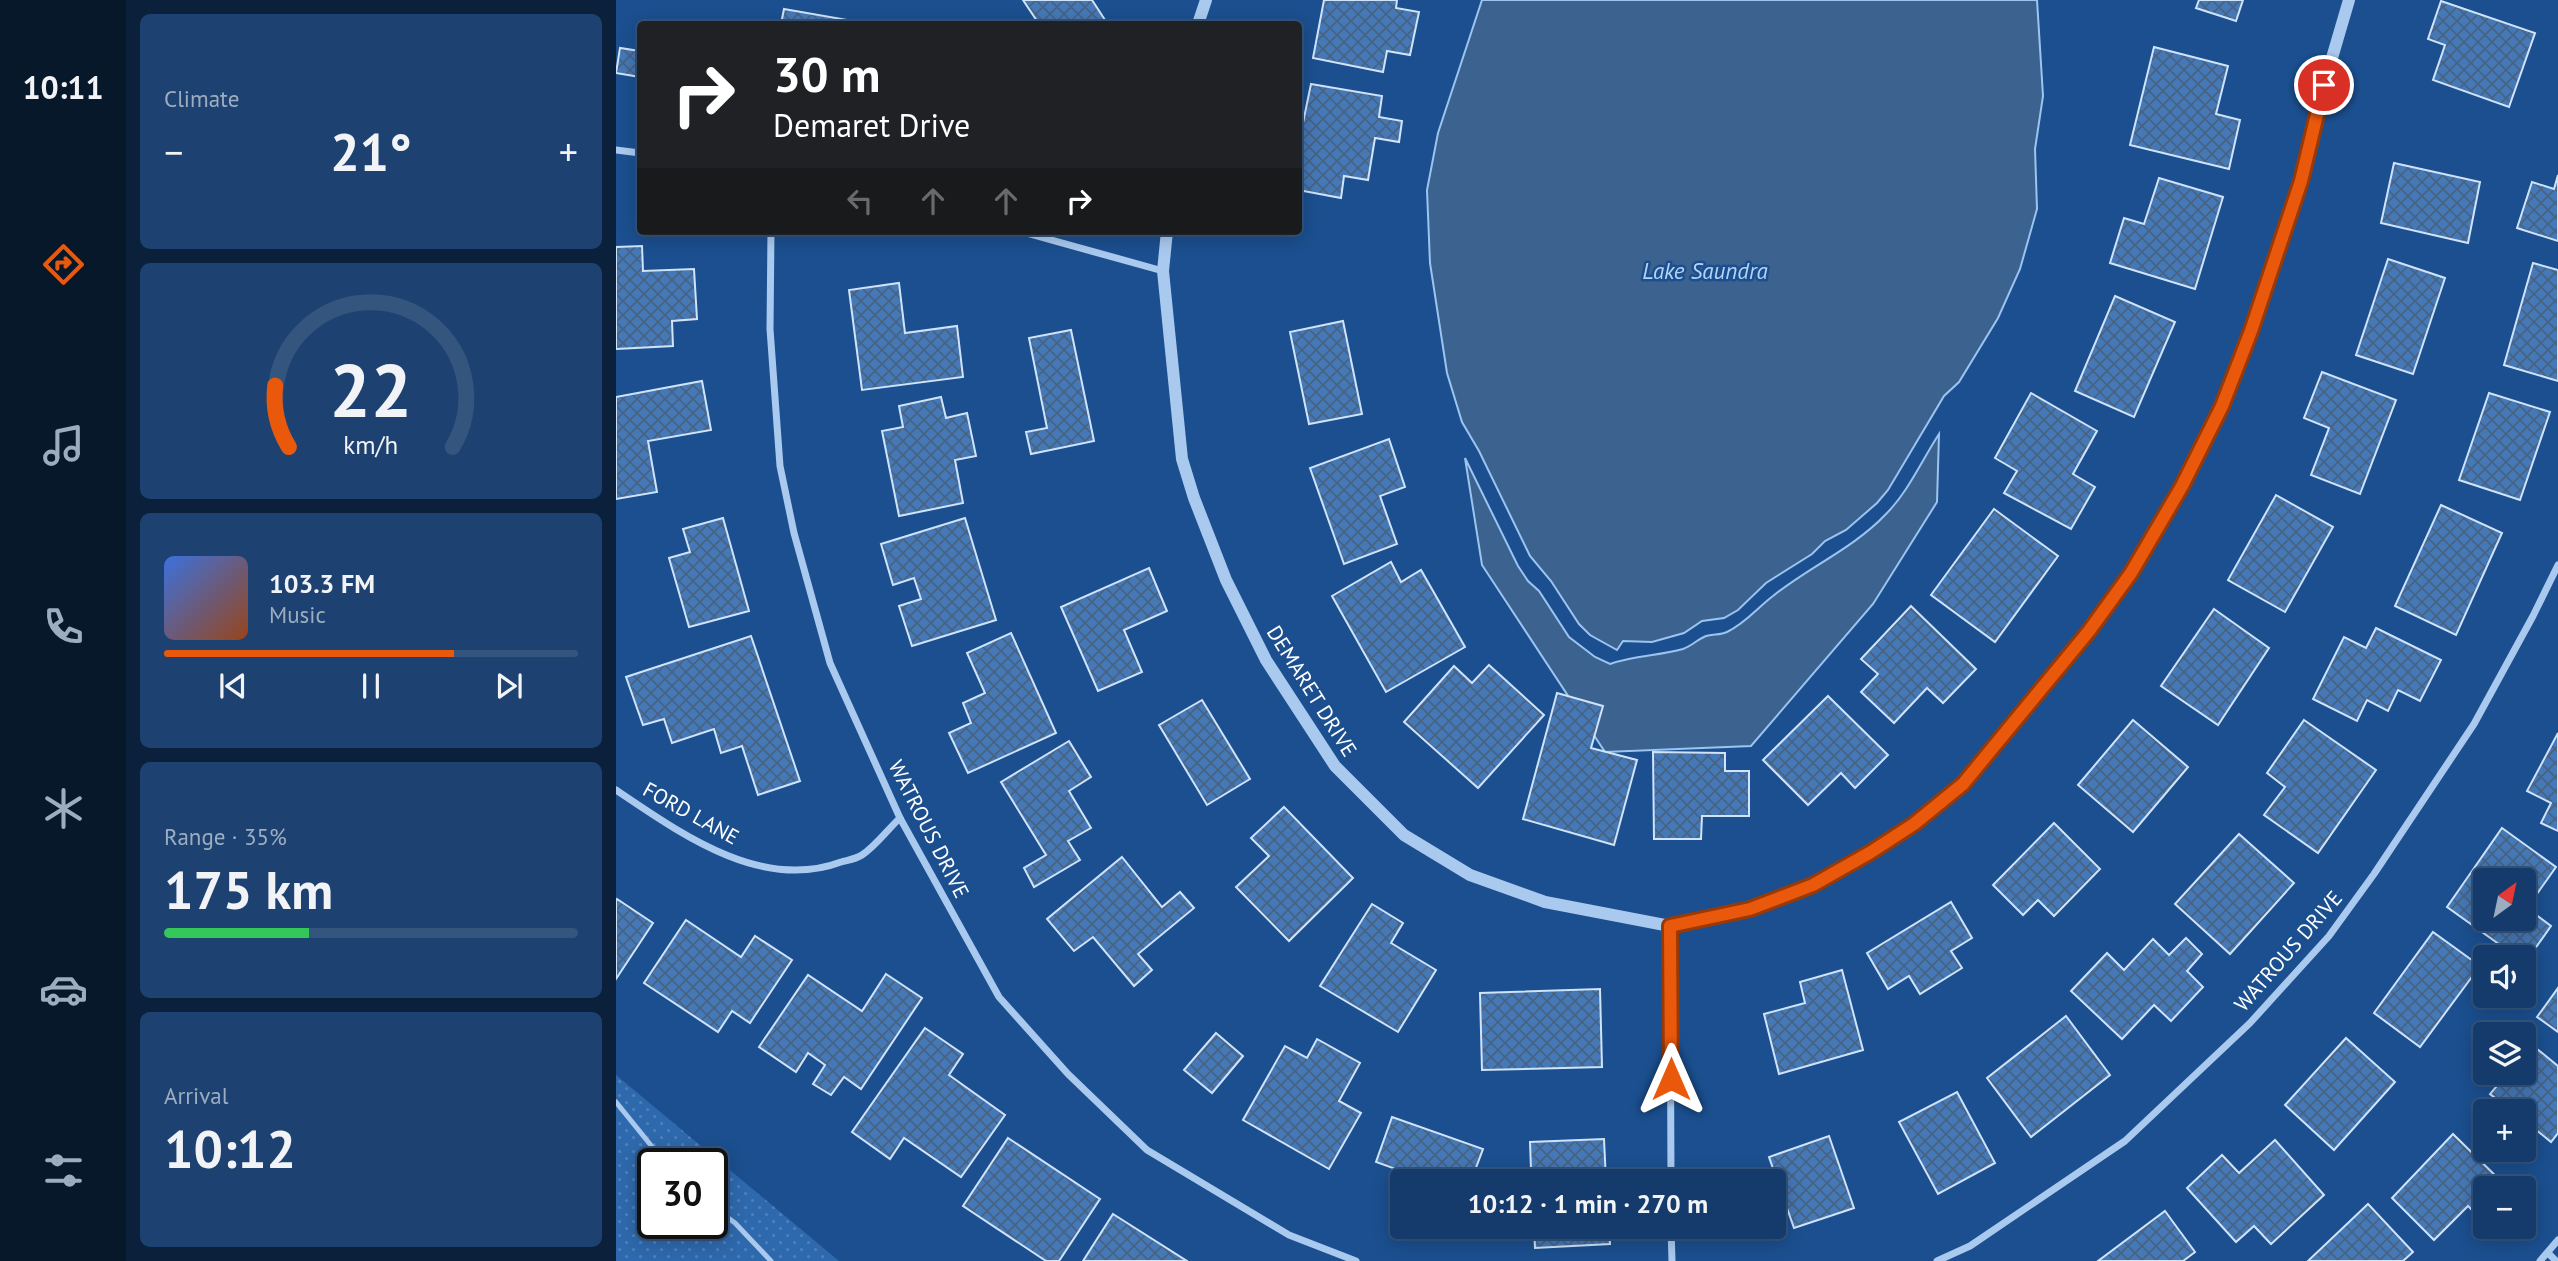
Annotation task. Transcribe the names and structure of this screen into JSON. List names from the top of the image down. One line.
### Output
{"streets":{"street":["DEMARET DRIVE","FORD LANE","WATROUS DRIVE"]},"crossings":[["FORD LANE","WATROUS DRIVE"]],"water":["Lake Saundra"],"north":"top right","page":{"tabs":"10:11","tile":["Climate",["Range · 35%","175 km"],["Arrival","10:12"]],"turn":["30 m","Demaret Drive"],"heat":["−","21°","+"],"song":["103.3 FM","Music"],"map_buttons":["+","−"],"limit":"30","trip":"10:12 · 1 min · 270 m","gauge":["22","km/h"]}}
